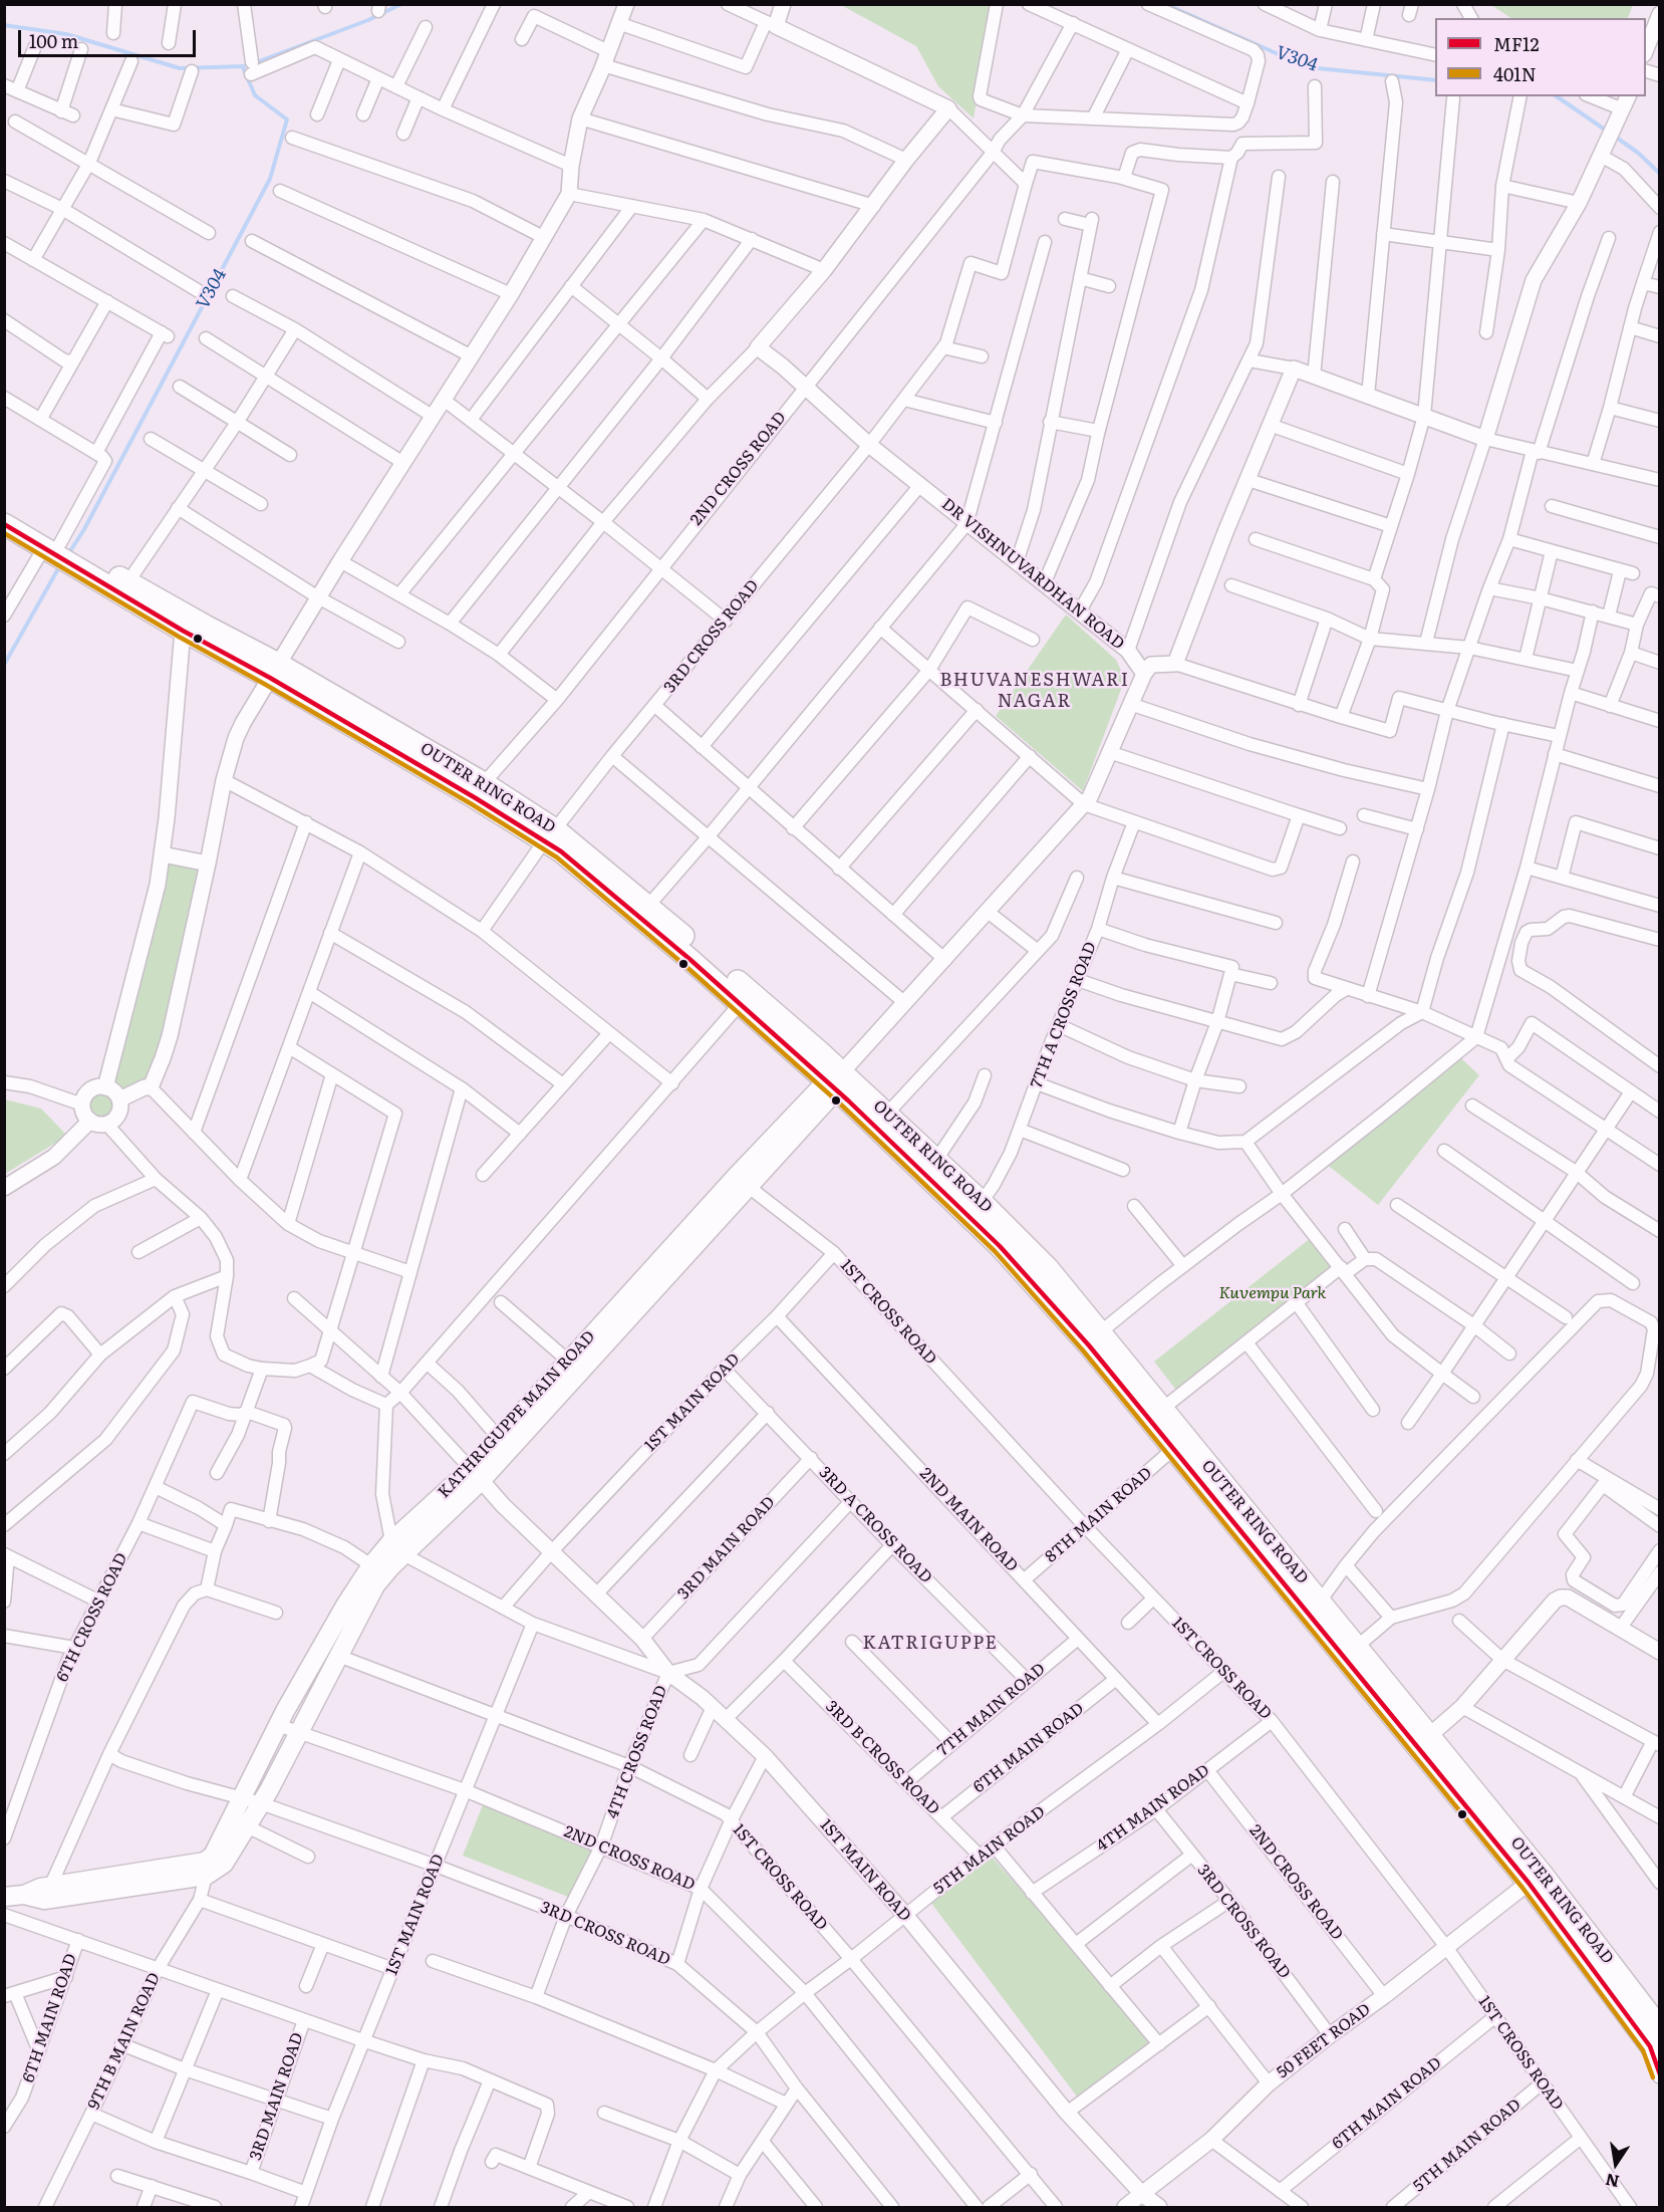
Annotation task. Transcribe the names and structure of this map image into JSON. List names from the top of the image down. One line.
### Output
{"streets":{"highway":["OUTER RING ROAD"],"main road":["KATHRIGUPPE MAIN ROAD"],"street":["2ND CROSS ROAD","DR VISHNUVARDHAN ROAD","3RD CROSS ROAD","7TH A CROSS ROAD","1ST CROSS ROAD","1ST MAIN ROAD","8TH MAIN ROAD","2ND MAIN ROAD","3RD A CROSS ROAD","3RD MAIN ROAD","6TH CROSS ROAD","7TH MAIN ROAD","6TH MAIN ROAD","4TH CROSS ROAD","3RD B CROSS ROAD","4TH MAIN ROAD","5TH MAIN ROAD","9TH B MAIN ROAD","50 FEET ROAD"]},"crossings":[["2ND CROSS ROAD","DR VISHNUVARDHAN ROAD"],["2ND CROSS ROAD","OUTER RING ROAD"],["2ND CROSS ROAD","1ST MAIN ROAD"],["2ND CROSS ROAD","KATHRIGUPPE MAIN ROAD"],["2ND CROSS ROAD","4TH CROSS ROAD"],["2ND CROSS ROAD","4TH MAIN ROAD"],["2ND CROSS ROAD","5TH MAIN ROAD"],["2ND CROSS ROAD","50 FEET ROAD"],["DR VISHNUVARDHAN ROAD","3RD CROSS ROAD"],["3RD CROSS ROAD","OUTER RING ROAD"],["3RD CROSS ROAD","1ST MAIN ROAD"],["3RD CROSS ROAD","KATHRIGUPPE MAIN ROAD"],["3RD CROSS ROAD","4TH CROSS ROAD"],["3RD CROSS ROAD","4TH MAIN ROAD"],["3RD CROSS ROAD","5TH MAIN ROAD"],["3RD CROSS ROAD","50 FEET ROAD"],["OUTER RING ROAD","7TH A CROSS ROAD"],["OUTER RING ROAD","KATHRIGUPPE MAIN ROAD"],["OUTER RING ROAD","8TH MAIN ROAD"],["OUTER RING ROAD","50 FEET ROAD"],["1ST CROSS ROAD","1ST MAIN ROAD"],["1ST CROSS ROAD","KATHRIGUPPE MAIN ROAD"],["1ST CROSS ROAD","8TH MAIN ROAD"],["1ST CROSS ROAD","6TH MAIN ROAD"],["1ST CROSS ROAD","4TH CROSS ROAD"],["1ST CROSS ROAD","4TH MAIN ROAD"],["1ST CROSS ROAD","5TH MAIN ROAD"],["1ST CROSS ROAD","50 FEET ROAD"],["1ST MAIN ROAD","KATHRIGUPPE MAIN ROAD"],["1ST MAIN ROAD","2ND MAIN ROAD"],["1ST MAIN ROAD","3RD A CROSS ROAD"],["1ST MAIN ROAD","3RD MAIN ROAD"],["1ST MAIN ROAD","4TH CROSS ROAD"],["1ST MAIN ROAD","5TH MAIN ROAD"],["1ST MAIN ROAD","50 FEET ROAD"],["KATHRIGUPPE MAIN ROAD","9TH B MAIN ROAD"],["8TH MAIN ROAD","2ND MAIN ROAD"],["2ND MAIN ROAD","7TH MAIN ROAD"],["2ND MAIN ROAD","6TH MAIN ROAD"],["2ND MAIN ROAD","5TH MAIN ROAD"],["3RD A CROSS ROAD","3RD MAIN ROAD"],["3RD A CROSS ROAD","7TH MAIN ROAD"],["3RD MAIN ROAD","9TH B MAIN ROAD"],["7TH MAIN ROAD","3RD B CROSS ROAD"],["6TH MAIN ROAD","3RD B CROSS ROAD"],["3RD B CROSS ROAD","5TH MAIN ROAD"]],"districts":["BHUVANESHWARI NAGAR","KATRIGUPPE"],"water":["V304"],"parks":["Kuvempu Park"],"lines":["transit line MF12","transit line 401N"],"legend":["MF12","401N"],"scale_bar":"100 m","north":"bottom"}
